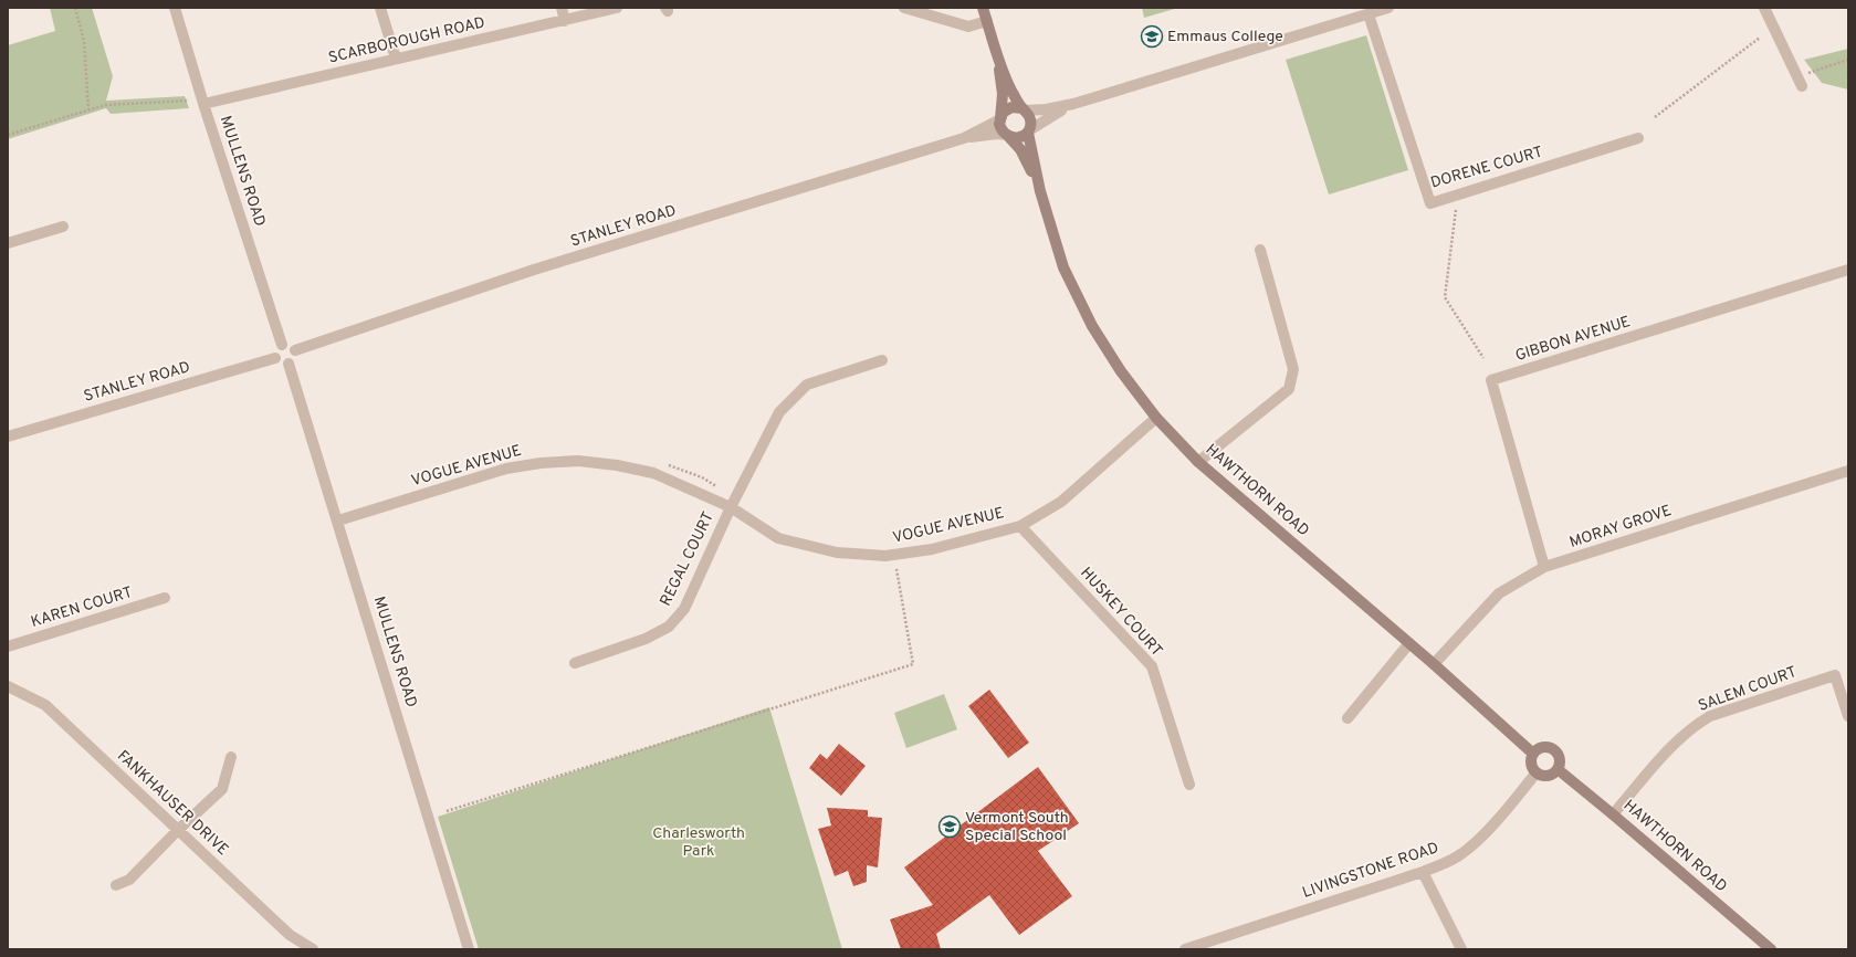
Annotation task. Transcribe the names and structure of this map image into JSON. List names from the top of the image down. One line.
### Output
{"streets":{"main road":["HAWTHORN ROAD"],"street":["SCARBOROUGH ROAD","DORENE COURT","MULLENS ROAD","STANLEY ROAD","GIBBON AVENUE","VOGUE AVENUE","MORAY GROVE","REGAL COURT","KAREN COURT","HUSKEY COURT","SALEM COURT","FANKHAUSER DRIVE","LIVINGSTONE ROAD"]},"crossings":[["SCARBOROUGH ROAD","MULLENS ROAD"],["MULLENS ROAD","STANLEY ROAD"],["MULLENS ROAD","VOGUE AVENUE"],["STANLEY ROAD","HAWTHORN ROAD"],["GIBBON AVENUE","MORAY GROVE"],["VOGUE AVENUE","HAWTHORN ROAD"],["VOGUE AVENUE","REGAL COURT"],["VOGUE AVENUE","HUSKEY COURT"],["HAWTHORN ROAD","MORAY GROVE"],["HAWTHORN ROAD","SALEM COURT"],["HAWTHORN ROAD","LIVINGSTONE ROAD"]],"parks":["Charlesworth Park"],"places":{"school or university":["Emmaus College","Vermont South Special School"]}}
